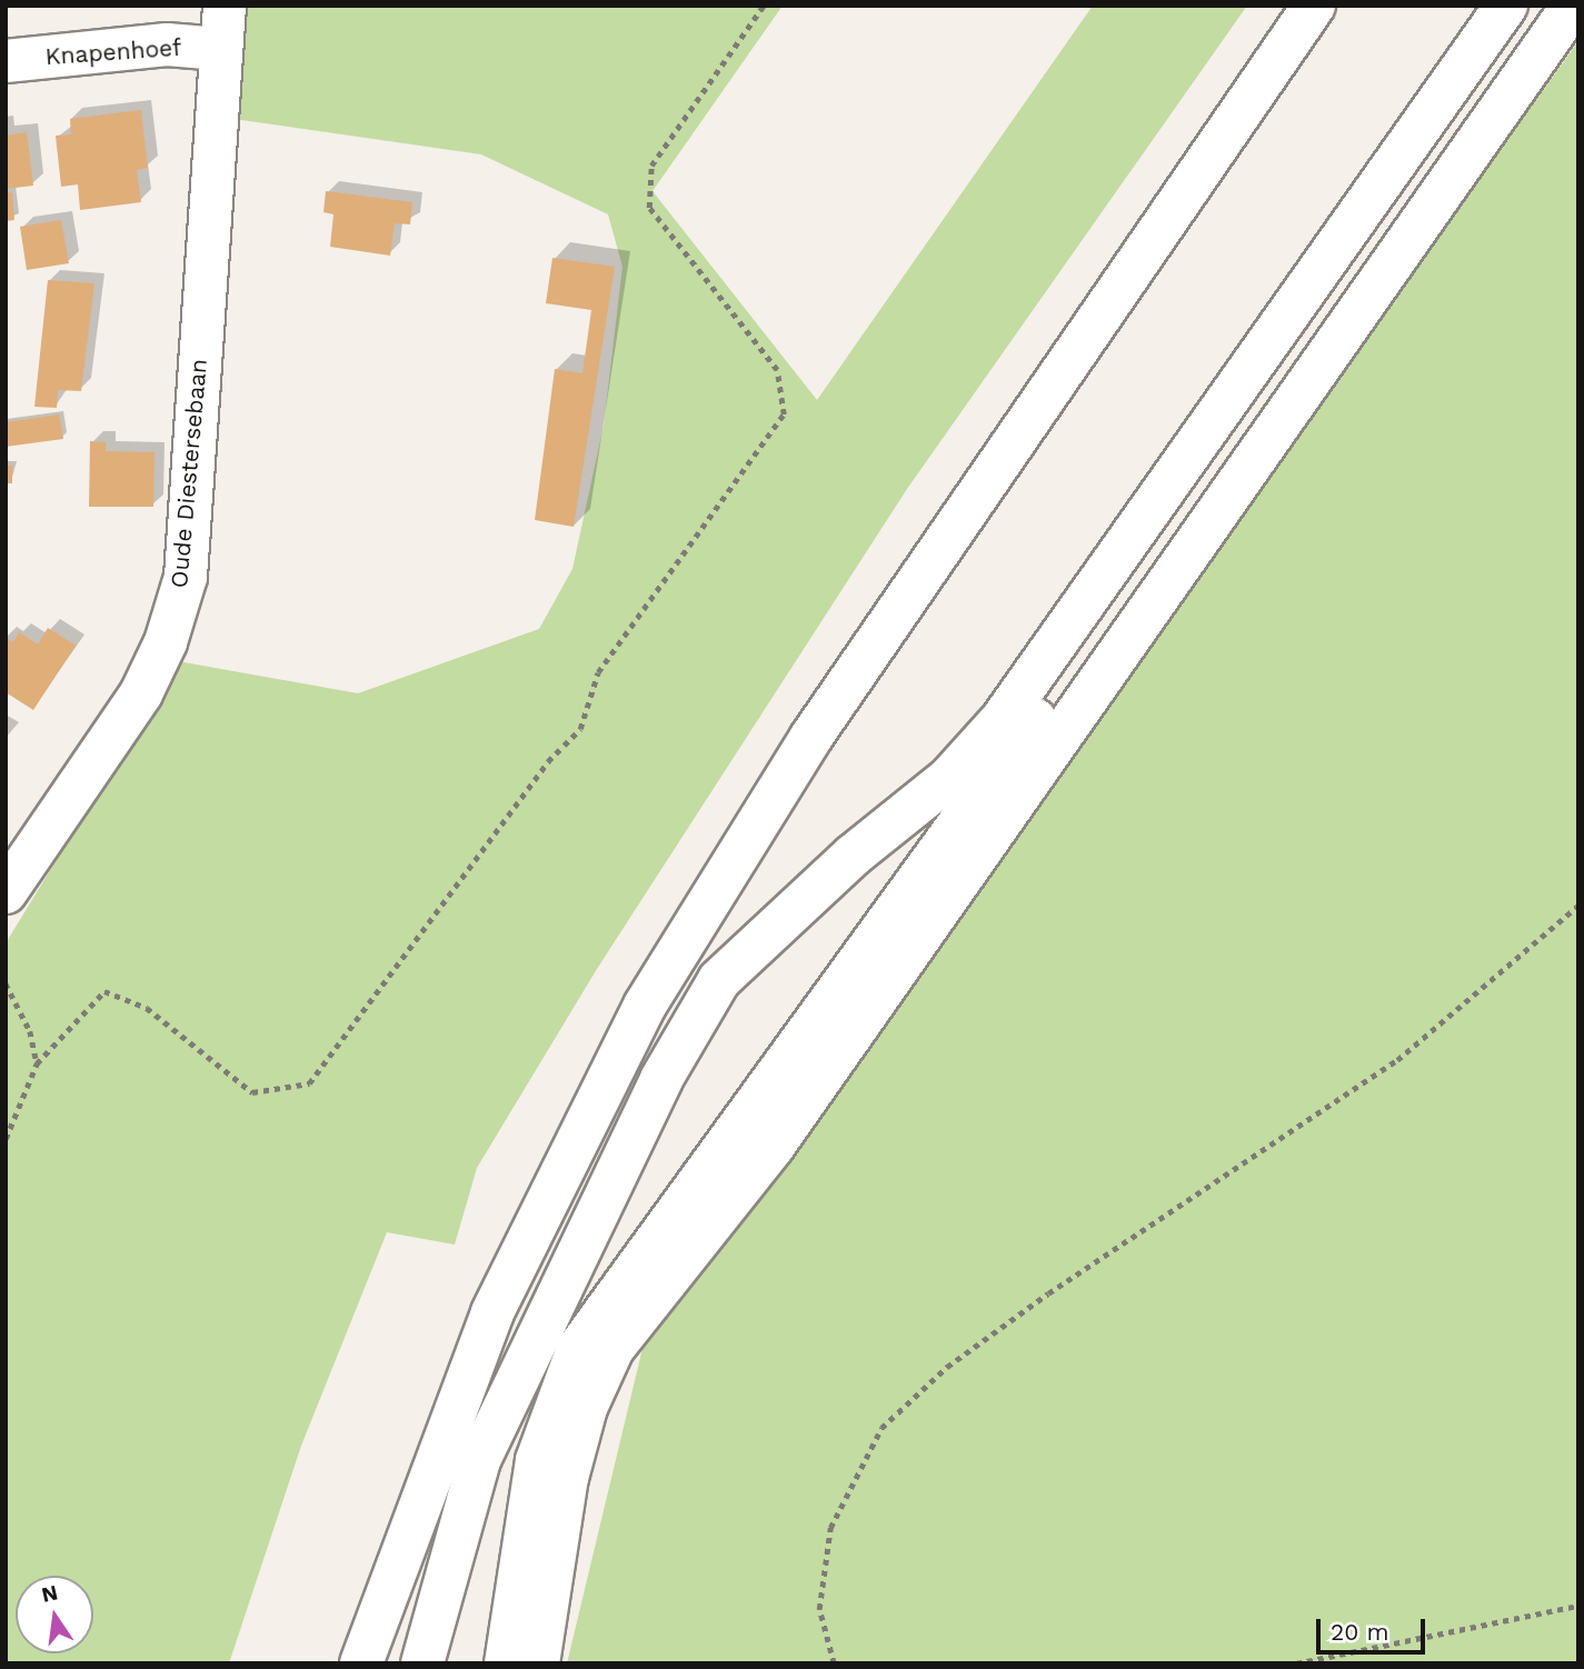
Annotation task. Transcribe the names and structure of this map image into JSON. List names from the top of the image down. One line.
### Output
{"streets":{"street":["Knapenhoef","Oude Diestersebaan"]},"crossings":[["Knapenhoef","Oude Diestersebaan"]],"scale_bar":"20 m","north":"top"}
